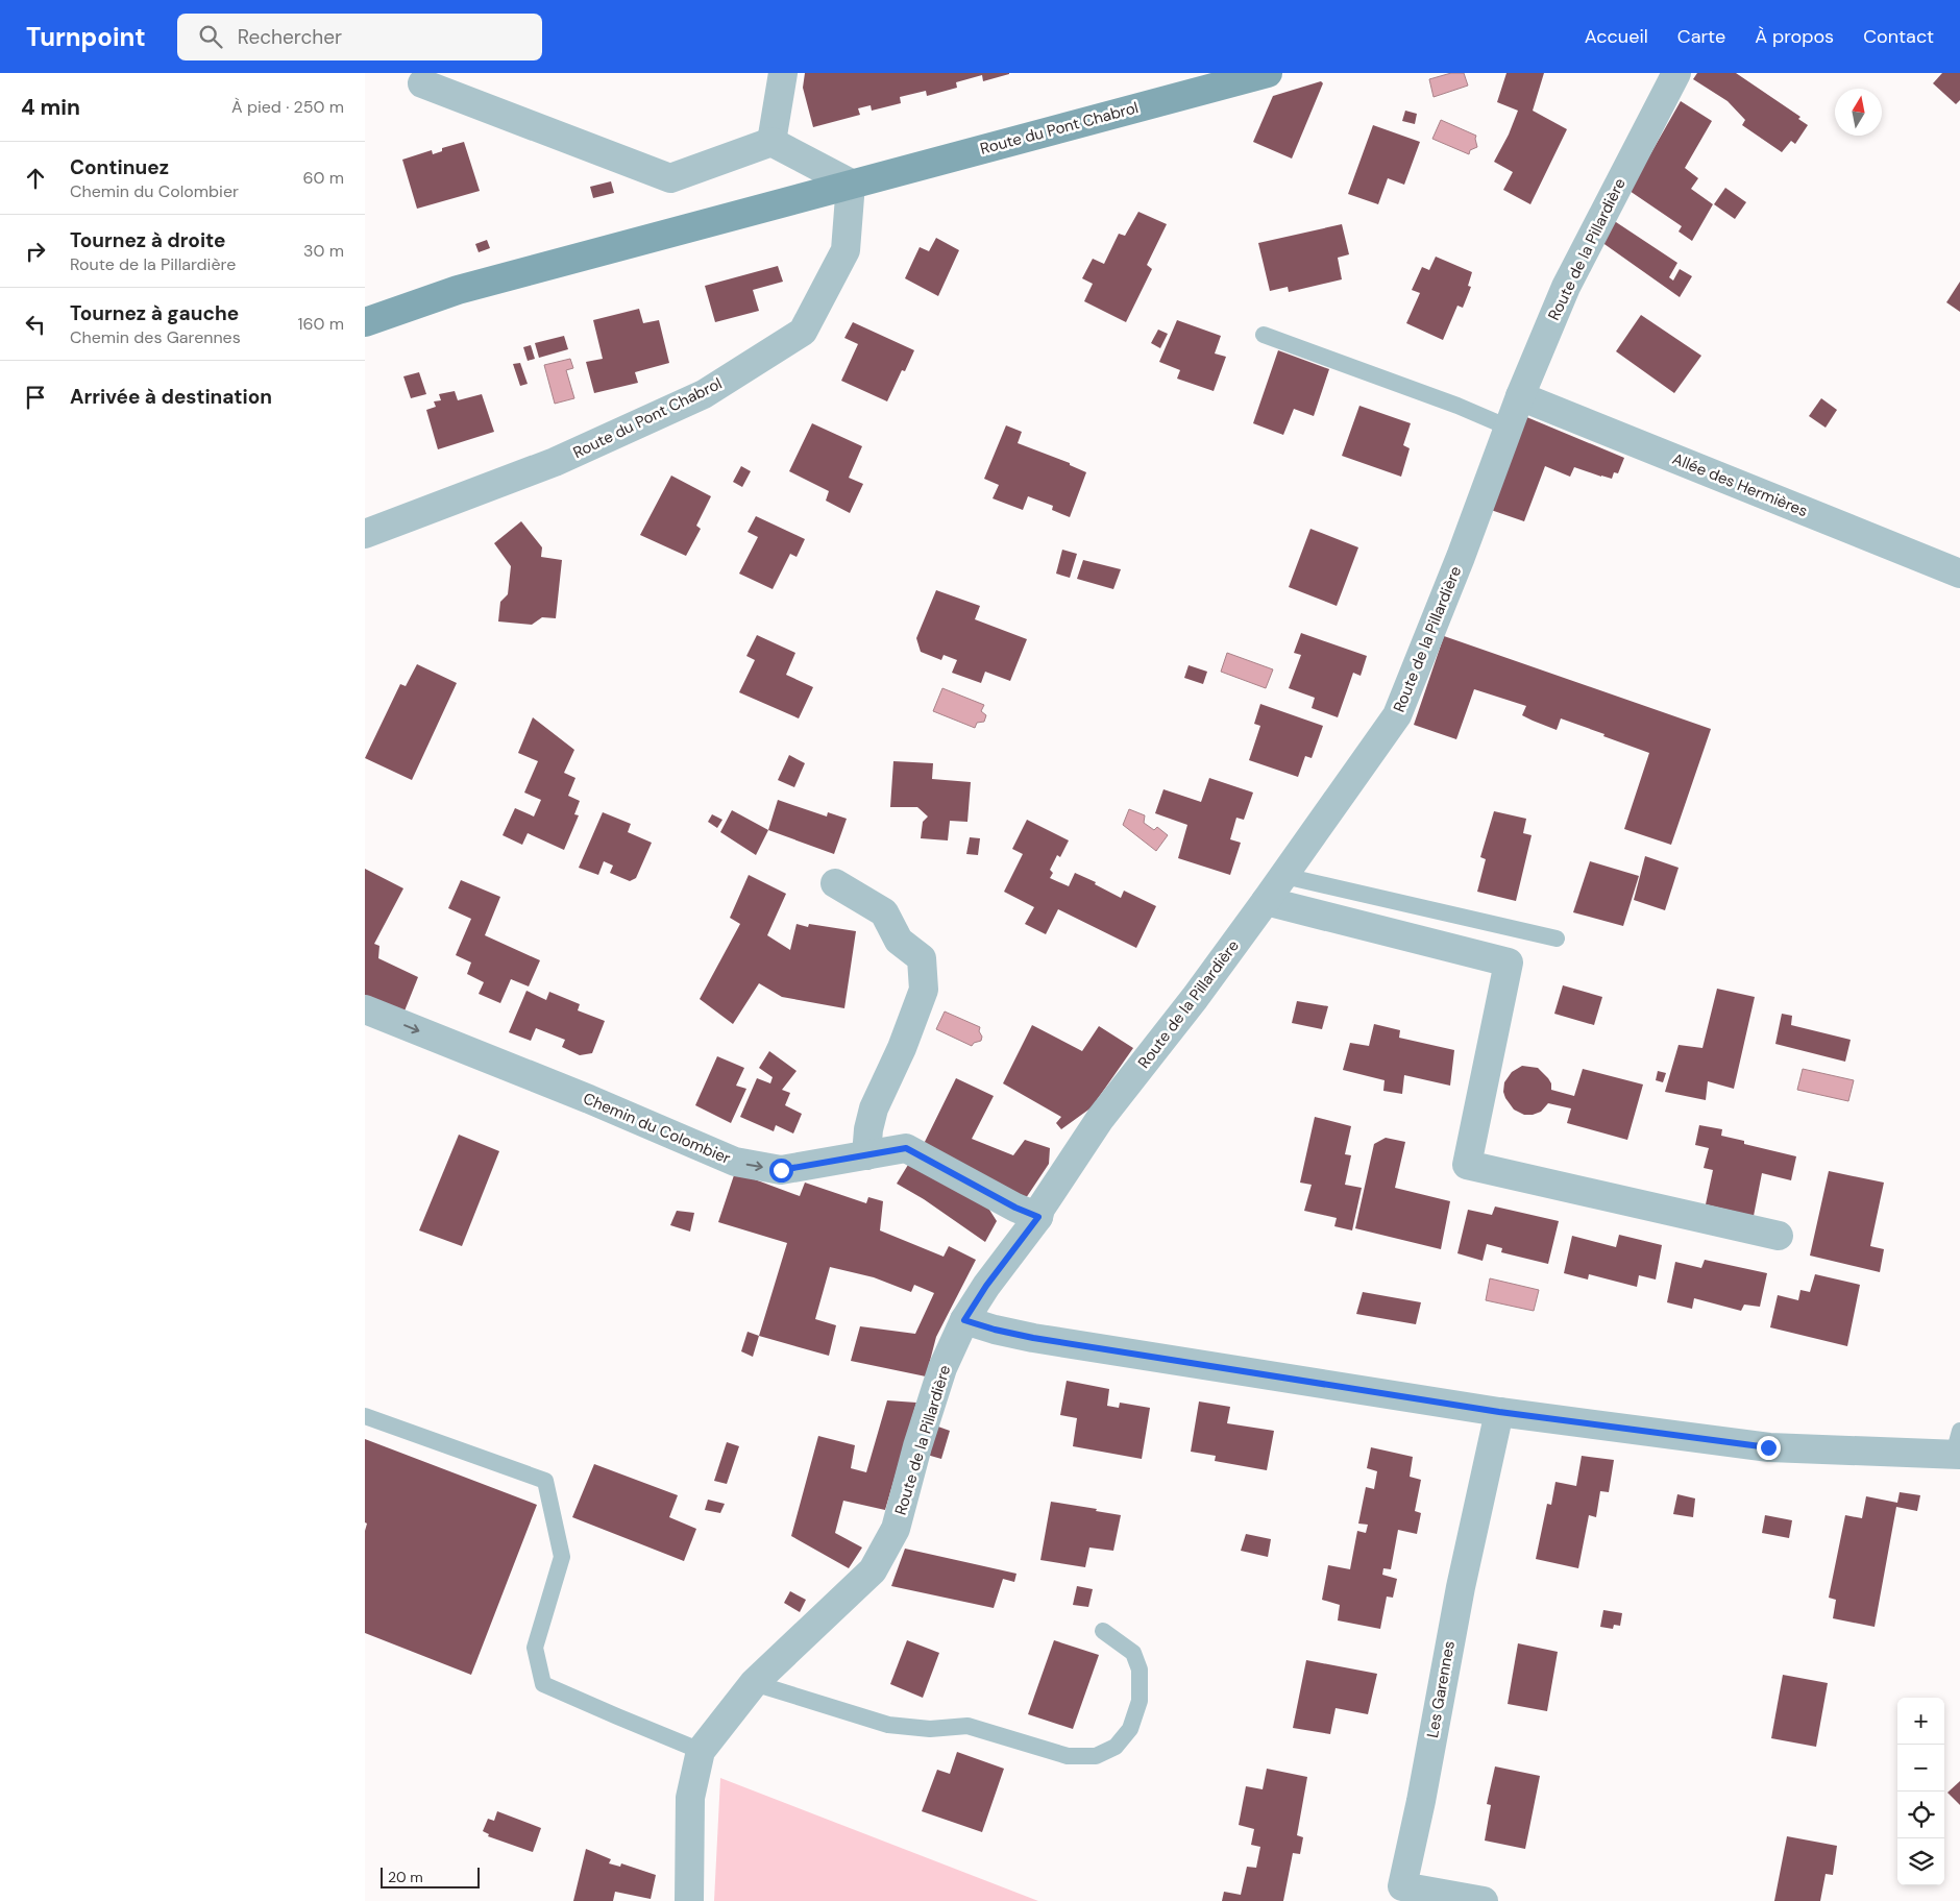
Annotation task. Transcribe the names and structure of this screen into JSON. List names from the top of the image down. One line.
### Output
{"streets":{"main road":["Route du Pont Chabrol"],"street":["Route de la Pillardière","Allée des Hermières","Chemin du Colombier","Les Garennes"]},"crossings":[["Route de la Pillardière","Allée des Hermières"],["Route de la Pillardière","Chemin du Colombier"]],"one_way":["Chemin du Colombier"],"scale_bar":"20 m","north":"top","page":{"header":"Turnpoint","search":"Rechercher","nav":["Accueil","Carte","À propos","Contact"],"heading":["4 min","À pied · 250 m"],"list":[["Continuez","Chemin du Colombier","60 m"],["Tournez à droite","Route de la Pillardière","30 m"],["Tournez à gauche","Chemin des Garennes","160 m"],"Arrivée à destination"],"map_buttons":["+","−"],"scale":"20 m"}}
